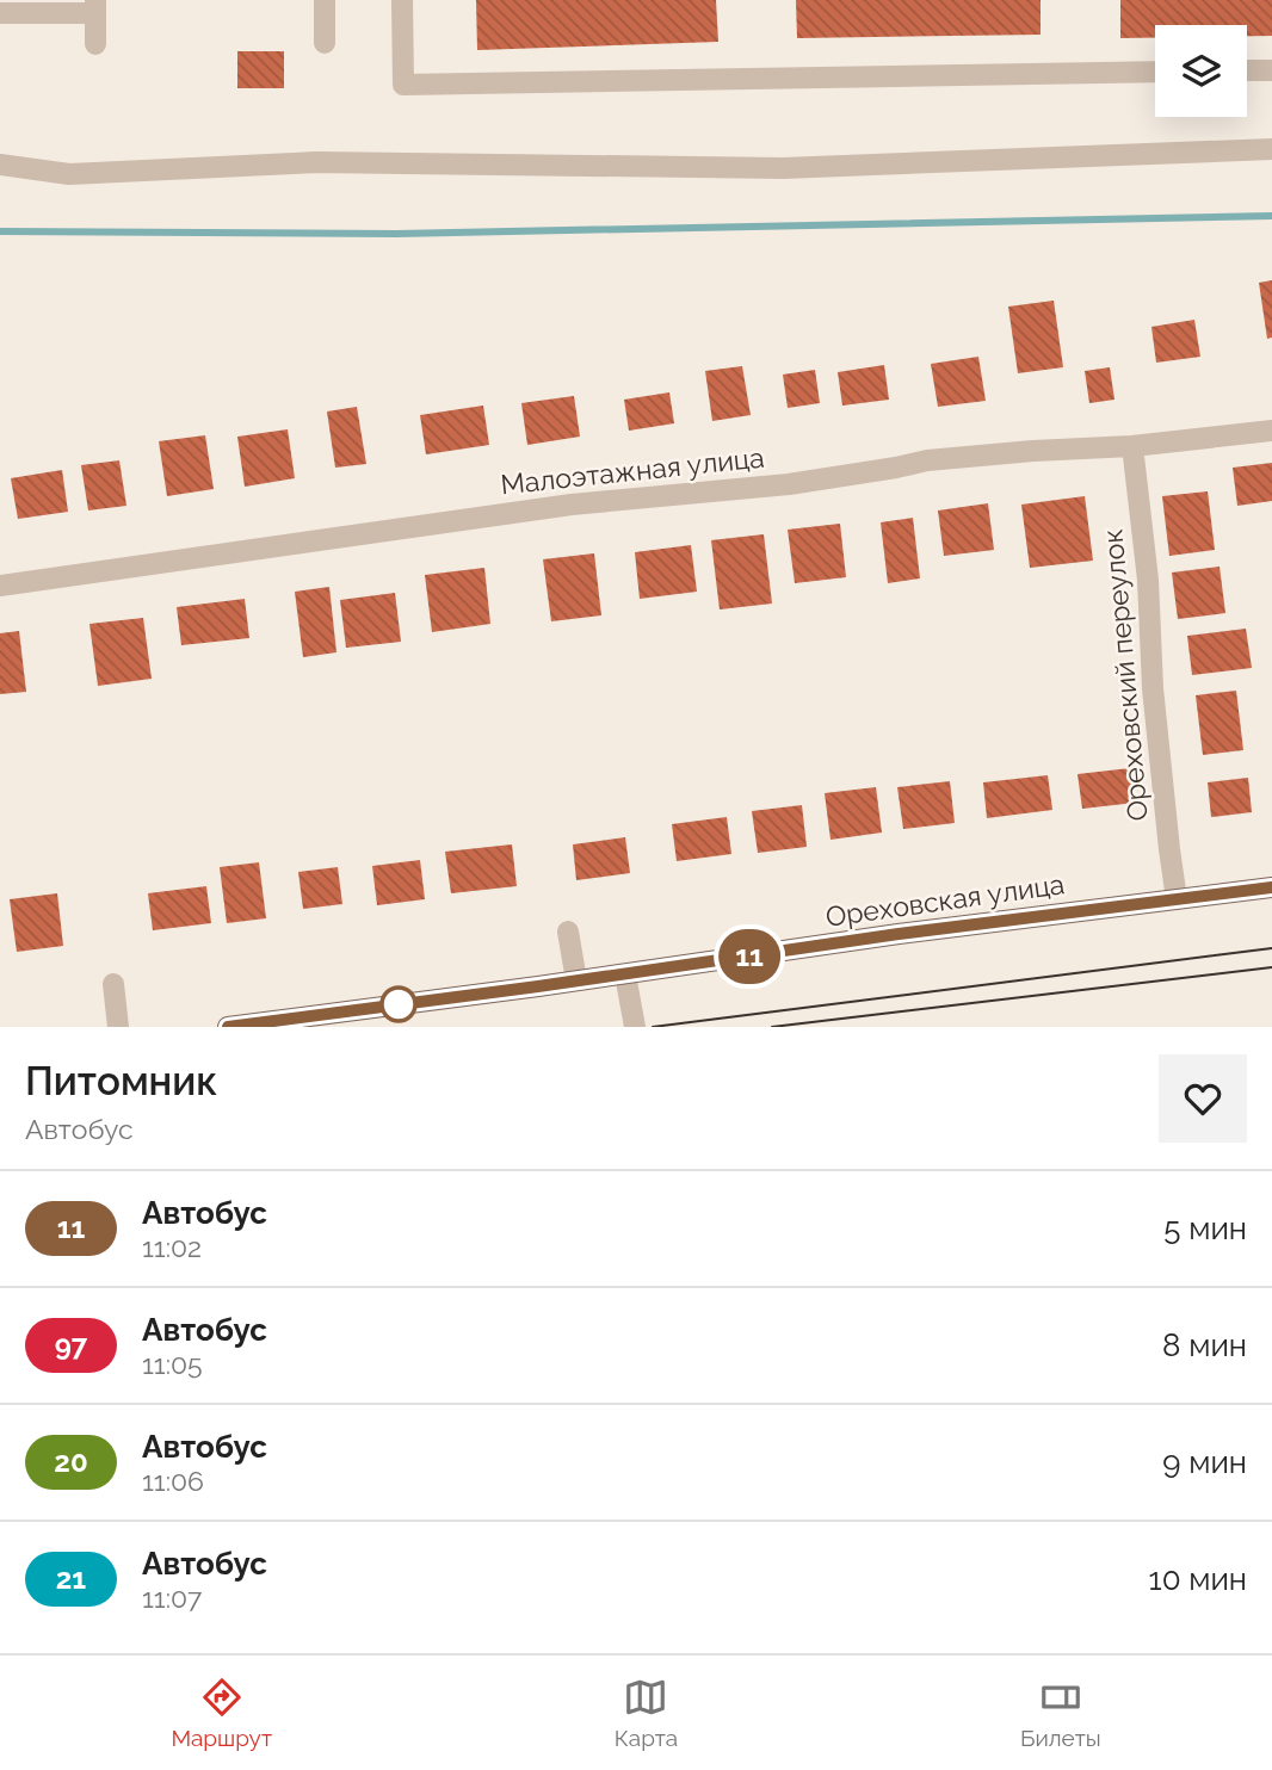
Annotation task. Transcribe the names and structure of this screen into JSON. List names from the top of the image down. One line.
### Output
{"streets":{"main road":["Ореховская улица"],"street":["Малоэтажная улица","Ореховский переулок"]},"crossings":[["Малоэтажная улица","Ореховский переулок"],["Ореховский переулок","Ореховская улица"]],"lines":["bus line 11"],"page":{"on_map":"11","heading":["Питомник","Автобус"],"list":[{"mark":"11","name":"Автобус","note":"11:02","value":"5 мин"},{"mark":"97","name":"Автобус","note":"11:05","value":"8 мин"},{"mark":"20","name":"Автобус","note":"11:06","value":"9 мин"},{"mark":"21","name":"Автобус","note":"11:07","value":"10 мин"}],"tabs":["Маршрут","Карта","Билеты"]}}
